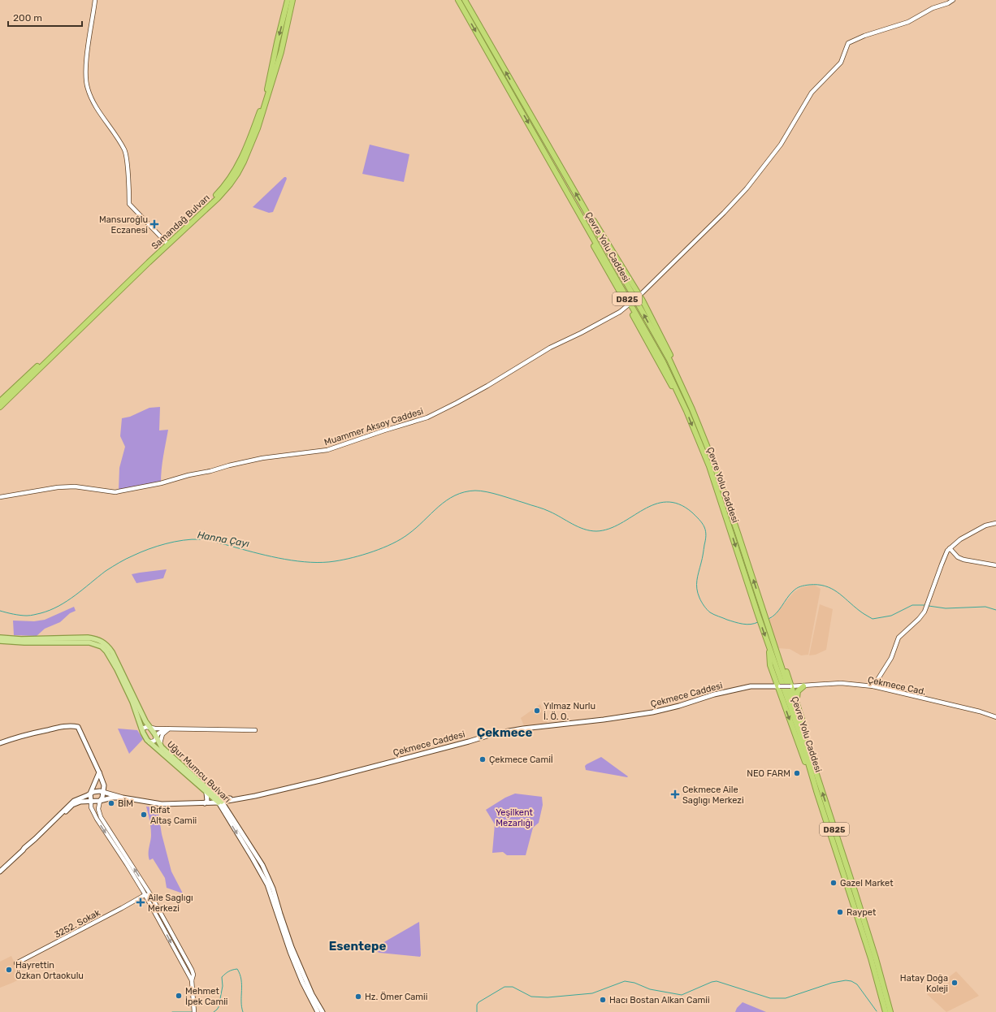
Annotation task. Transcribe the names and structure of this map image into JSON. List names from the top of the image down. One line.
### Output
{"streets":{"highway":["Samandağ Bulvarı","Çevre Yolu Caddesi","D825"],"main road":["Çekmece Caddesi","Uğur Mumcu Bulvarı"],"street":["Muammer Aksoy Caddesi","Çekmece Cad.","3252. Sokak"]},"crossings":[["Çekmece Cad.","Çekmece Caddesi"],["Çekmece Caddesi","Uğur Mumcu Bulvarı"]],"districts":["Çekmece","Esentepe"],"water":["Hanna Çayı"],"parks":["Yeşilkent Mezarlığı"],"places":{"health":["Mansuroğlu Eczanesi","Cekmece Aile Saglıgı Merkezi","Aile Saglıgı Merkezi"],"other":["Yılmaz Nurlu İ. Ö. O.","Çekmece Camiİ","NEO FARM","BİM","Rıfat Altaş Camii","Gazel Market","Raypet","Hayrettin Özkan Ortaokulu","Hatay Doğa Koleji","Mehmet İpek Camii","Hz. Ömer Camii","Hacı Bostan Alkan Camii"]},"scale_bar":"200 m"}
